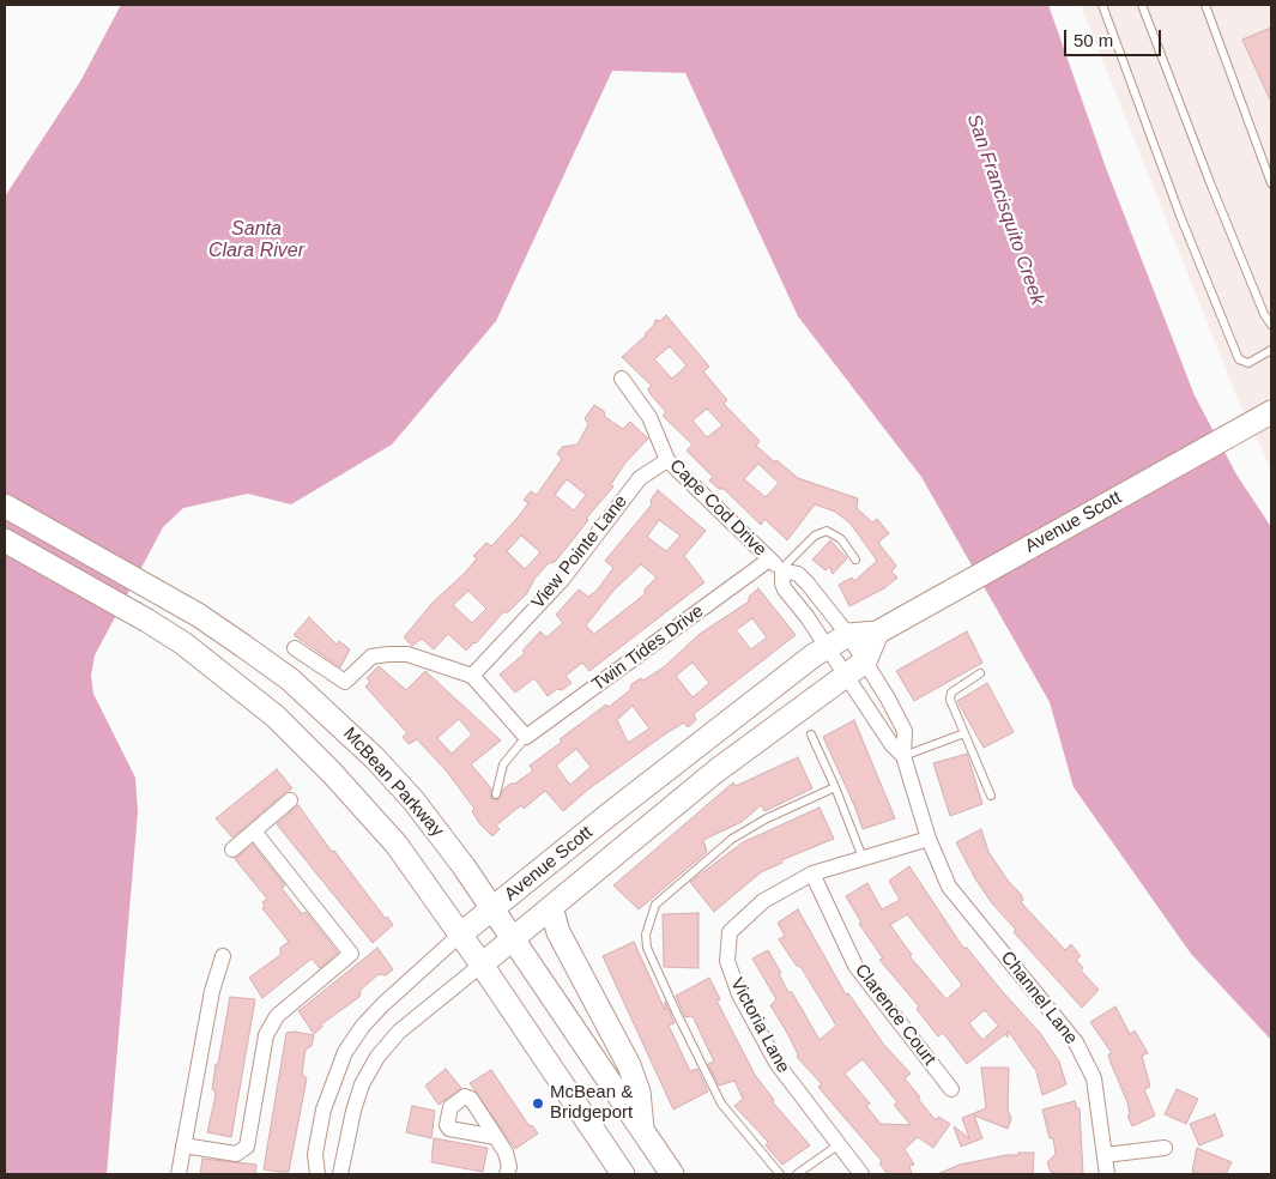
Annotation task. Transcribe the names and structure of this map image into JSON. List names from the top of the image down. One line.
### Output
{"streets":{"main road":["Avenue Scott","McBean Parkway"],"street":["Cape Cod Drive","View Pointe Lane","Twin Tides Drive","Channel Lane","Clarence Court","Victoria Lane"]},"crossings":[["Cape Cod Drive","Avenue Scott"],["Cape Cod Drive","View Pointe Lane"],["Cape Cod Drive","Twin Tides Drive"],["Cape Cod Drive","Channel Lane"],["Avenue Scott","McBean Parkway"],["Channel Lane","Victoria Lane"],["Clarence Court","Victoria Lane"]],"water":["San Francisquito Creek","Santa Clara River"],"places":["McBean & Bridgeport"],"scale_bar":"50 m"}
